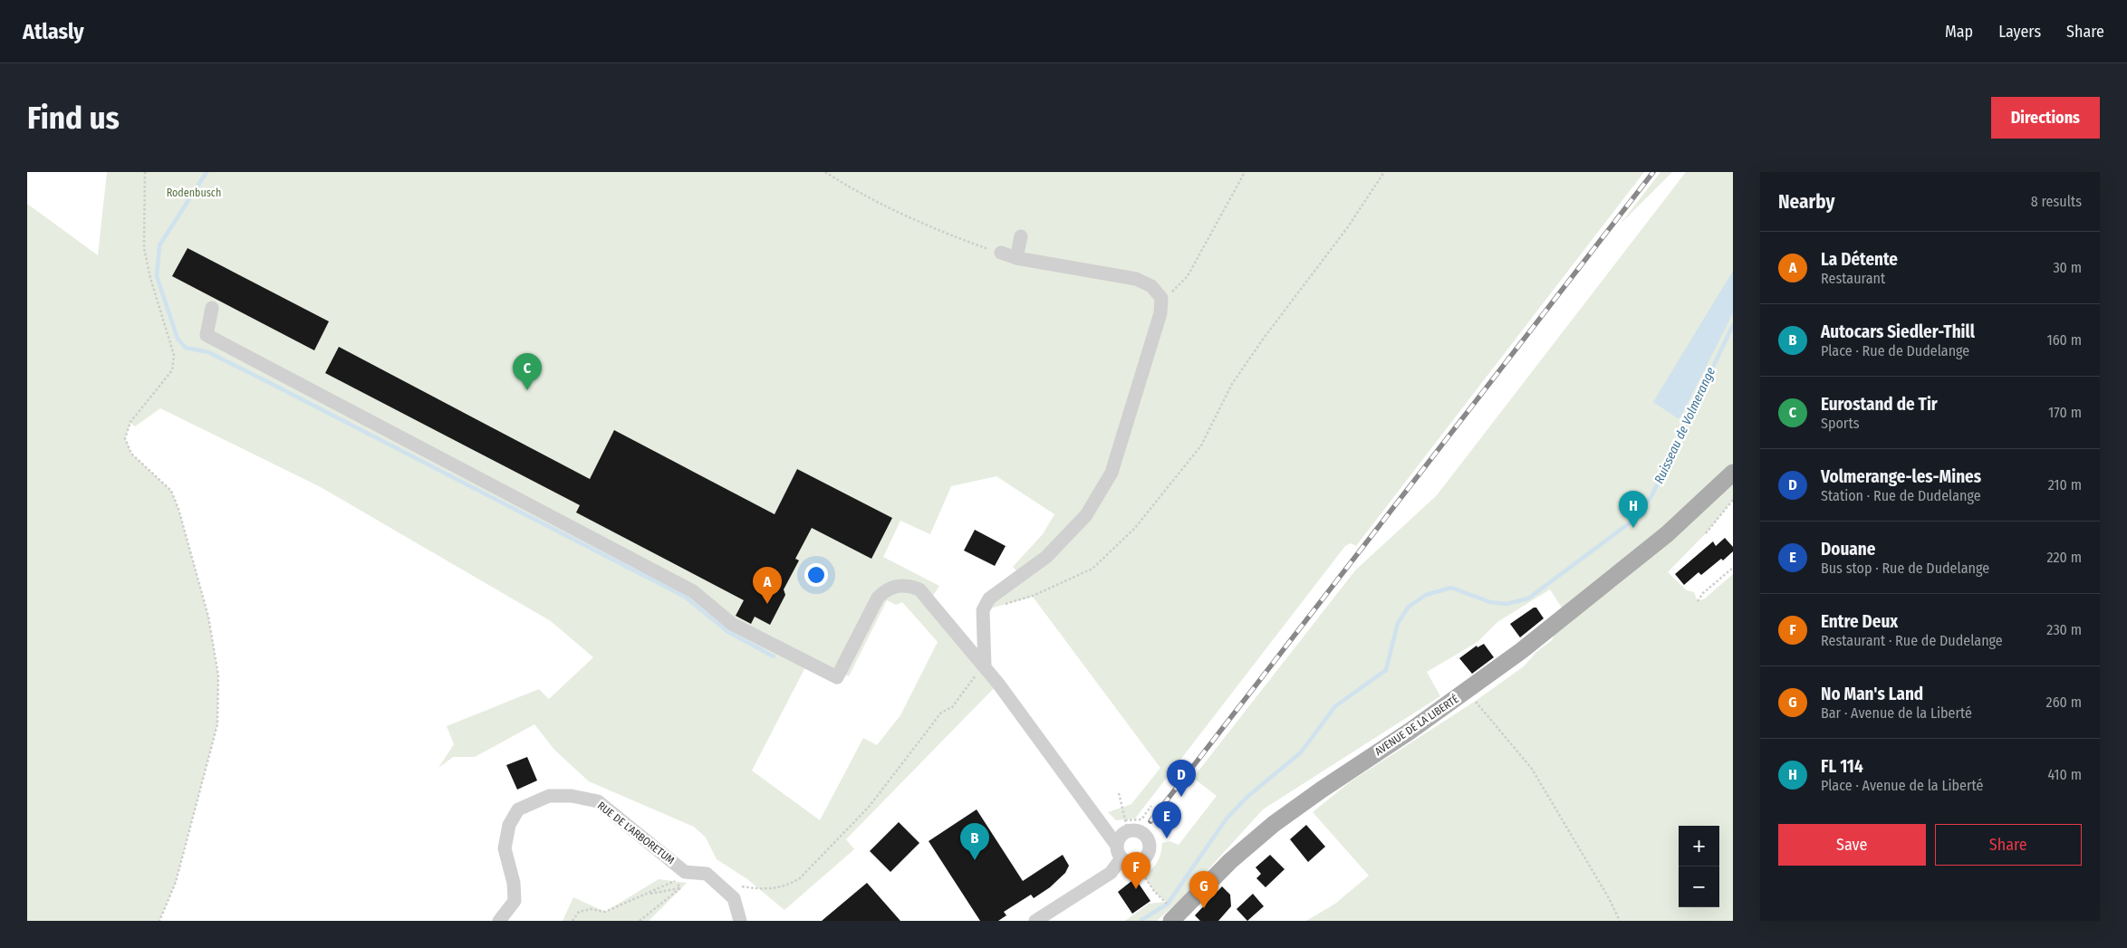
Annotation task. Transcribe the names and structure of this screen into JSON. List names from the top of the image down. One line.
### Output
{"streets":{"main road":["AVENUE DE LA LIBERTÉ"],"street":["RUE DE L'ARBORETUM"]},"water":["Ruisseau de Volmerange"],"parks":["Rodenbusch"],"page":{"header":"Atlasly","nav":["Map","Layers","Share"],"buttons":["Directions",["Save","Share"]],"title":"Find us","heading":["Nearby","8 results"],"list":[{"mark":"A","name":"La Détente","note":"Restaurant","value":"30 m"},{"mark":"B","name":"Autocars Siedler-Thill","note":"Place · Rue de Dudelange","value":"160 m"},{"mark":"C","name":"Eurostand de Tir","note":"Sports","value":"170 m"},{"mark":"D","name":"Volmerange-les-Mines","note":"Station · Rue de Dudelange","value":"210 m"},{"mark":"E","name":"Douane","note":"Bus stop · Rue de Dudelange","value":"220 m"},{"mark":"F","name":"Entre Deux","note":"Restaurant · Rue de Dudelange","value":"230 m"},{"mark":"G","name":"No Man's Land","note":"Bar · Avenue de la Liberté","value":"260 m"},{"mark":"H","name":"FL 114","note":"Place · Avenue de la Liberté","value":"410 m"}],"pins":["C","H","A","D","E","B","F","G"],"map_buttons":["+","−"]}}
